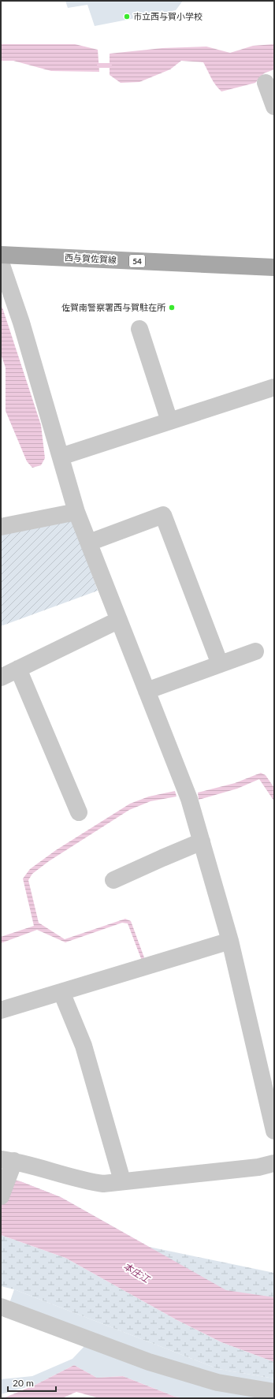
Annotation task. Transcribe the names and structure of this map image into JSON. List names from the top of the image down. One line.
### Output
{"streets":{"main road":["西与賀佐賀線","54"]},"water":["本庄江"],"places":["市立西与賀小学校","佐賀南警察署西与賀駐在所"],"scale_bar":"20 m"}
